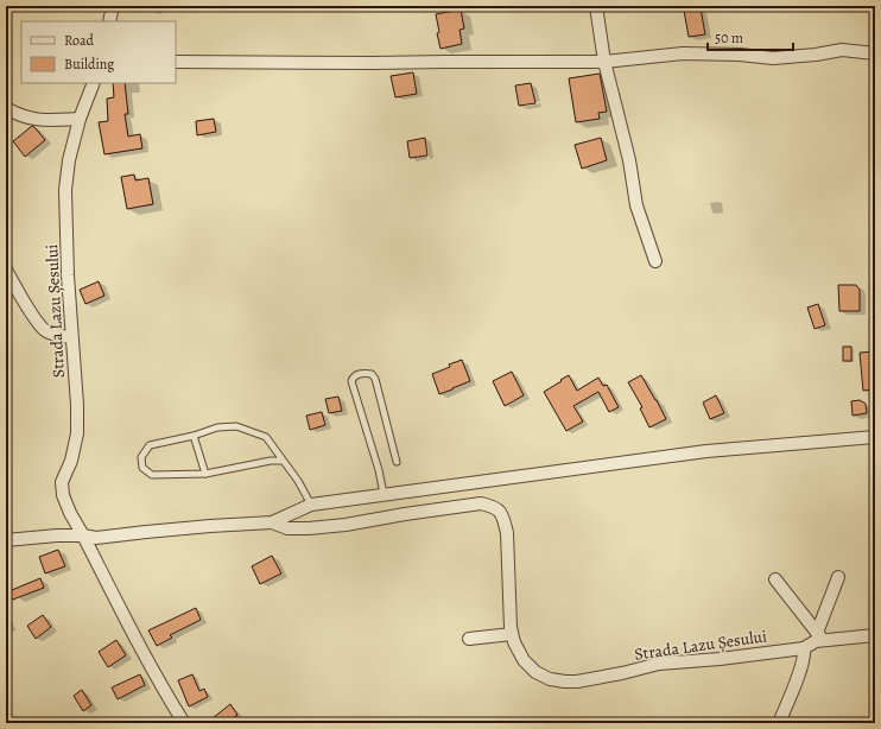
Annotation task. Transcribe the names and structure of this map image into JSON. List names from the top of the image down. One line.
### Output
{"streets":{"street":["Strada Lazu Șesului"]},"legend":["Road","Building"],"scale_bar":"50 m"}
